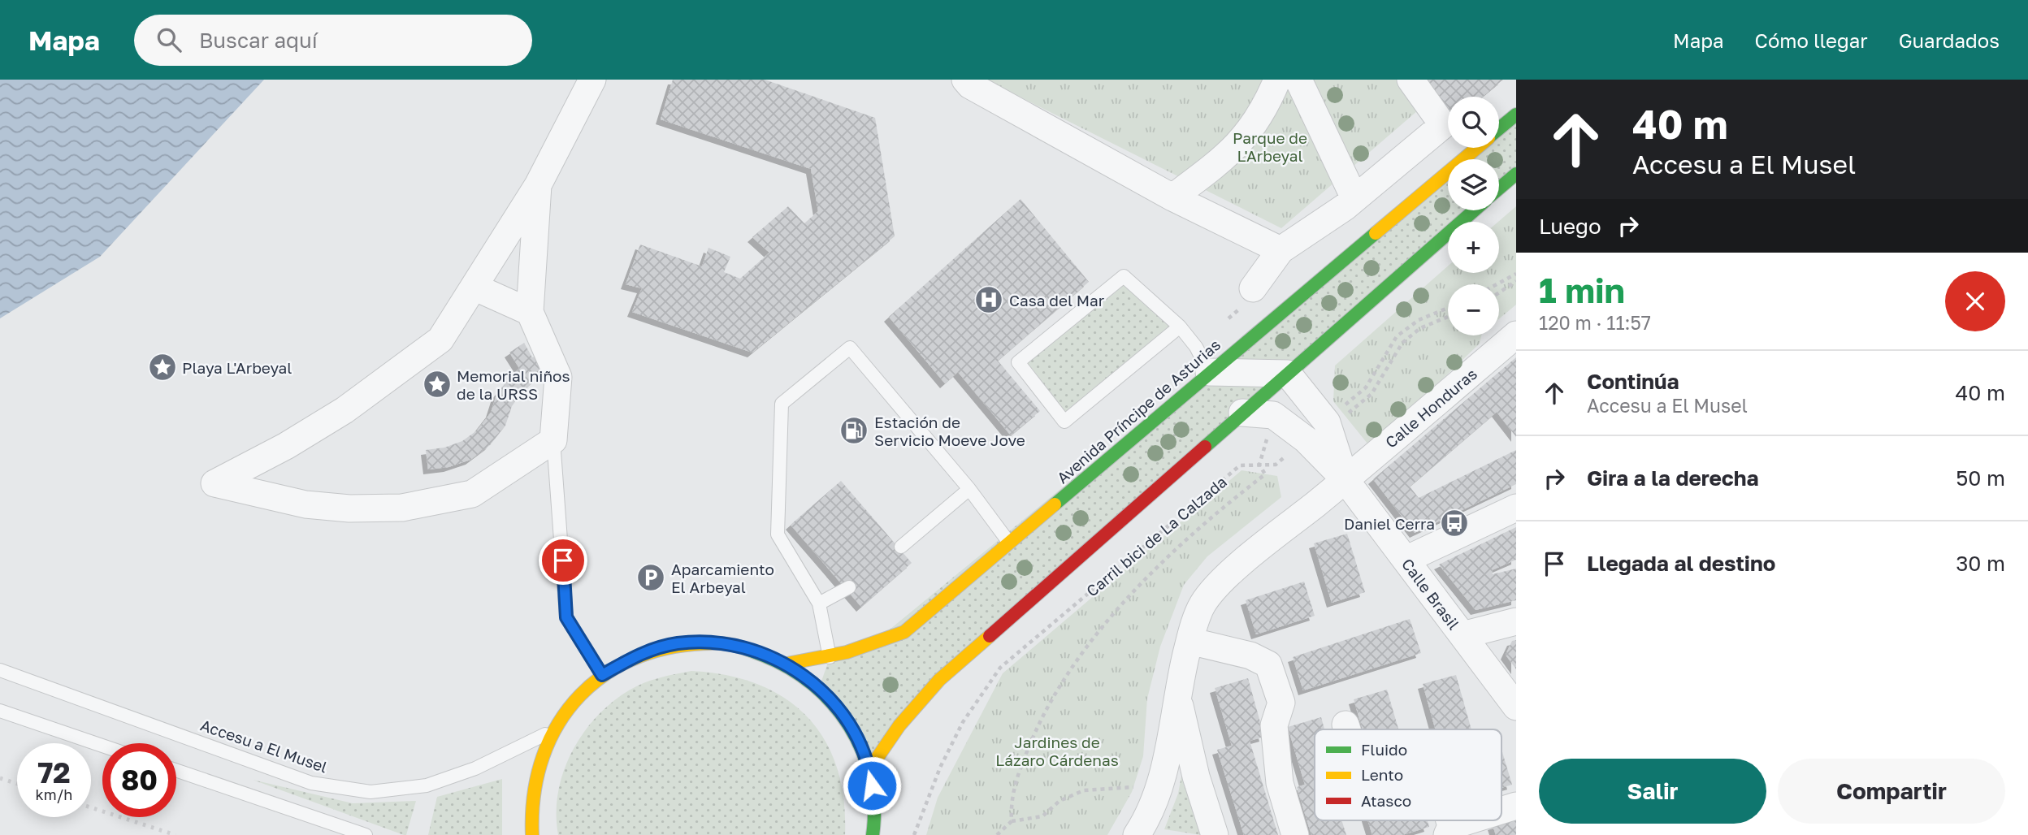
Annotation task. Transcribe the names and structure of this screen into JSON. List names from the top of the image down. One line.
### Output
{"streets":{"highway":["Avenida Príncipe de Asturias","Accesu a El Musel"],"street":["Calle Honduras","Calle Brasil"],"path":["Carril bici de La Calzada"]},"crossings":[["Calle Honduras","Calle Brasil"],["Avenida Príncipe de Asturias","Accesu a El Musel"],["Carril bici de La Calzada","Calle Brasil"]],"parks":["Parque de L'Arbeyal","Jardines de Lázaro Cárdenas"],"places":{"hospital":["Casa del Mar"],"place":["Playa L'Arbeyal","Memorial niños de la URSS"],"fuel station":["Estación de Servicio Moeve Jove"],"bus stop":["Daniel Cerra"],"parking":["Aparcamiento El Arbeyal"]},"legend":["Fluido","Lento","Atasco"],"page":{"header":"Mapa","search":"Buscar aquí","nav":["Mapa","Cómo llegar","Guardados"],"turn":["40 m","Accesu a El Musel"],"map_buttons":["+","−"],"then":"Luego","heading":["1 min","120 m · 11:57"],"list":[{"name":"Continúa","note":"Accesu a El Musel","value":"40 m"},{"name":"Gira a la derecha","value":"50 m"},{"name":"Llegada al destino","value":"30 m"}],"speed":"72 km/h","limit":"80","buttons":["Salir","Compartir"]}}
